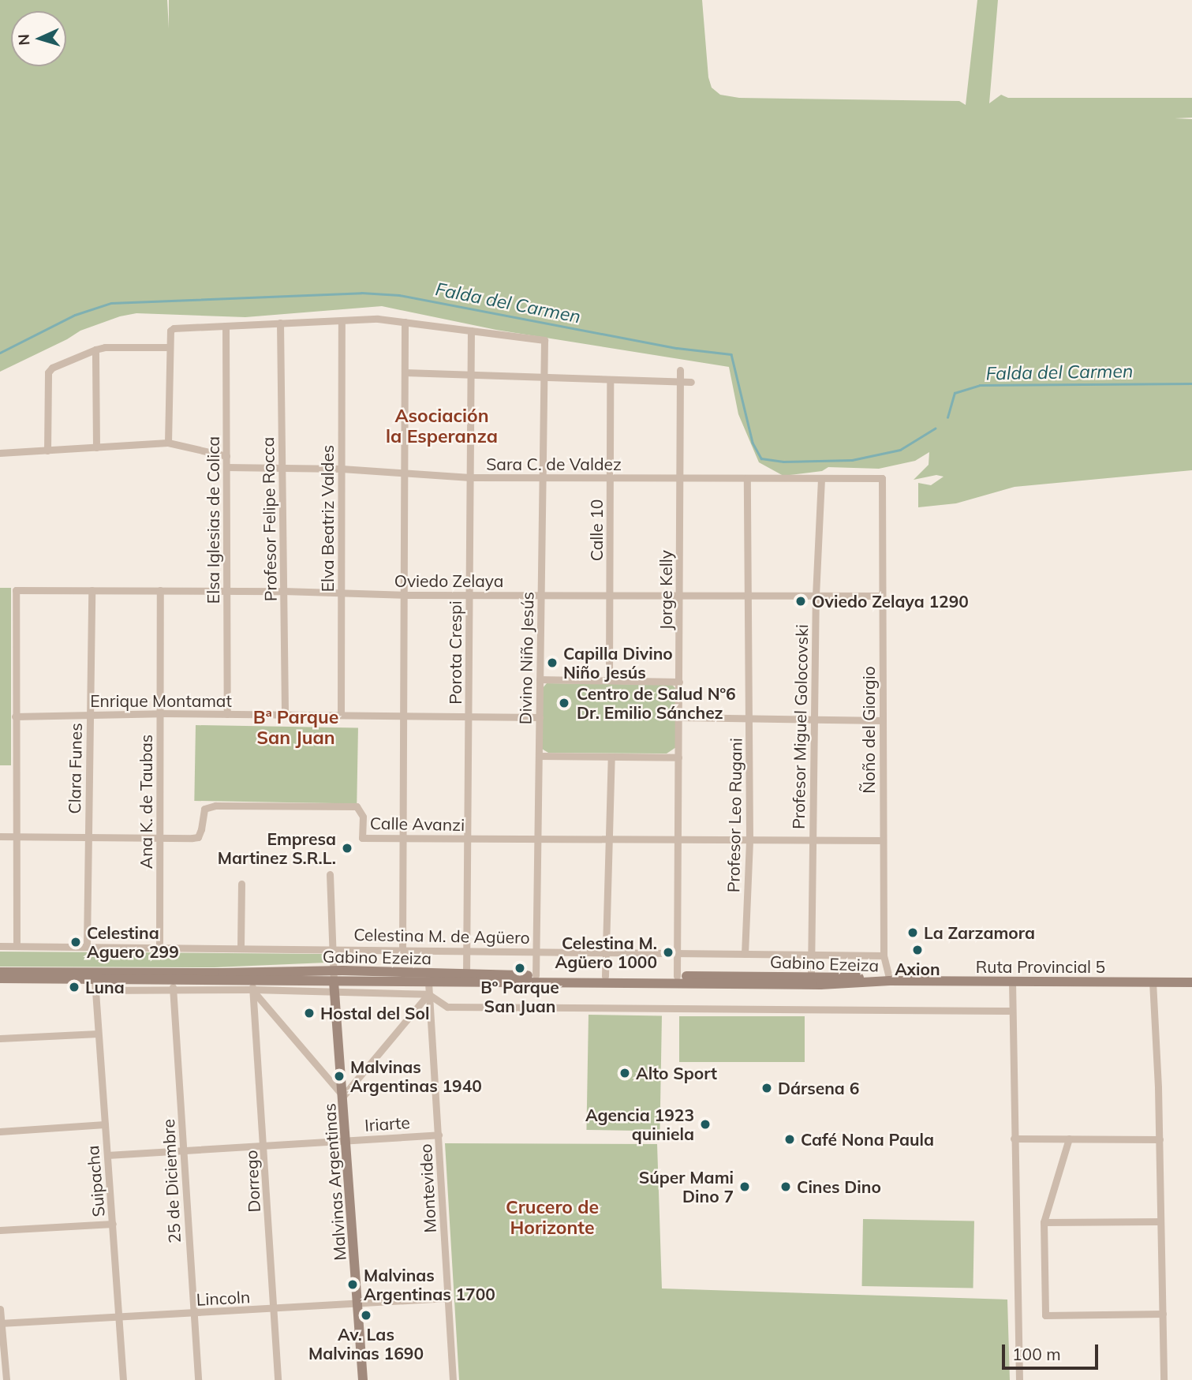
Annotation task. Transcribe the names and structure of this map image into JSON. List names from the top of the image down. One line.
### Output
{"streets":{"main road":["Gabino Ezeiza","Ruta Provincial 5","Malvinas Argentinas"],"street":["Sara C. de Valdez","Elva Beatriz Valdes","Profesor Felipe Rocca","Elsa Iglesias de Colica","Calle 10","Oviedo Zelaya","Jorge Kelly","Porota Crespi","Divino Niño Jesús","Enrique Montamat","Profesor Miguel Golocovski","Ñoño del Giorgio","Clara Funes","Ana K. de Taubas","Profesor Leo Rugani","Calle Avanzi","Celestina M. de Agüero","Iriarte","Suipacha","25 de Diciembre","Dorrego","Montevideo","Lincoln"]},"crossings":[["Sara C. de Valdez","Elva Beatriz Valdes"],["Sara C. de Valdez","Profesor Felipe Rocca"],["Sara C. de Valdez","Elsa Iglesias de Colica"],["Sara C. de Valdez","Calle 10"],["Sara C. de Valdez","Jorge Kelly"],["Sara C. de Valdez","Porota Crespi"],["Sara C. de Valdez","Divino Niño Jesús"],["Sara C. de Valdez","Profesor Miguel Golocovski"],["Sara C. de Valdez","Ñoño del Giorgio"],["Sara C. de Valdez","Profesor Leo Rugani"],["Elva Beatriz Valdes","Oviedo Zelaya"],["Elva Beatriz Valdes","Enrique Montamat"],["Profesor Felipe Rocca","Oviedo Zelaya"],["Profesor Felipe Rocca","Enrique Montamat"],["Elsa Iglesias de Colica","Oviedo Zelaya"],["Elsa Iglesias de Colica","Enrique Montamat"],["Calle 10","Oviedo Zelaya"],["Oviedo Zelaya","Jorge Kelly"],["Oviedo Zelaya","Porota Crespi"],["Oviedo Zelaya","Divino Niño Jesús"],["Oviedo Zelaya","Enrique Montamat"],["Oviedo Zelaya","Profesor Miguel Golocovski"],["Oviedo Zelaya","Ñoño del Giorgio"],["Oviedo Zelaya","Clara Funes"],["Oviedo Zelaya","Ana K. de Taubas"],["Oviedo Zelaya","Profesor Leo Rugani"],["Jorge Kelly","Calle Avanzi"],["Jorge Kelly","Celestina M. de Agüero"],["Jorge Kelly","Gabino Ezeiza"],["Porota Crespi","Divino Niño Jesús"],["Porota Crespi","Enrique Montamat"],["Porota Crespi","Calle Avanzi"],["Porota Crespi","Celestina M. de Agüero"],["Porota Crespi","Gabino Ezeiza"],["Divino Niño Jesús","Enrique Montamat"],["Divino Niño Jesús","Calle Avanzi"],["Divino Niño Jesús","Celestina M. de Agüero"],["Divino Niño Jesús","Gabino Ezeiza"],["Enrique Montamat","Clara Funes"],["Enrique Montamat","Ana K. de Taubas"],["Profesor Miguel Golocovski","Calle Avanzi"],["Profesor Miguel Golocovski","Celestina M. de Agüero"],["Profesor Miguel Golocovski","Gabino Ezeiza"],["Ñoño del Giorgio","Calle Avanzi"],["Ñoño del Giorgio","Celestina M. de Agüero"],["Ñoño del Giorgio","Gabino Ezeiza"],["Ñoño del Giorgio","Ruta Provincial 5"],["Clara Funes","Calle Avanzi"],["Clara Funes","Celestina M. de Agüero"],["Ana K. de Taubas","Calle Avanzi"],["Ana K. de Taubas","Celestina M. de Agüero"],["Profesor Leo Rugani","Calle Avanzi"],["Profesor Leo Rugani","Celestina M. de Agüero"],["Gabino Ezeiza","Ruta Provincial 5"],["Gabino Ezeiza","Suipacha"],["Gabino Ezeiza","25 de Diciembre"],["Gabino Ezeiza","Dorrego"],["Gabino Ezeiza","Malvinas Argentinas"],["Gabino Ezeiza","Montevideo"],["Iriarte","Suipacha"],["Iriarte","25 de Diciembre"],["Iriarte","Dorrego"],["Iriarte","Malvinas Argentinas"],["Iriarte","Montevideo"],["Suipacha","Lincoln"],["25 de Diciembre","Lincoln"],["Dorrego","Lincoln"],["Malvinas Argentinas","Lincoln"],["Montevideo","Lincoln"]],"districts":["Asociación la Esperanza","Bª Parque San Juan","Crucero de Horizonte"],"water":["Falda del Carmen"],"places":["Oviedo Zelaya 1290","Capilla Divino Niño Jesús","Centro de Salud Nº6 Dr. Emilio Sánchez","Empresa Martinez S.R.L.","La Zarzamora","Celestina Aguero 299","Axion","Celestina M. Agüero 1000","Bº Parque San Juan","Luna","Hostal del Sol","Alto Sport","Malvinas Argentinas 1940","Dársena 6","Agencia 1923 quiniela","Café Nona Paula","Súper Mami Dino 7","Cines Dino","Malvinas Argentinas 1700","Av. Las Malvinas 1690"],"scale_bar":"100 m","north":"left"}
